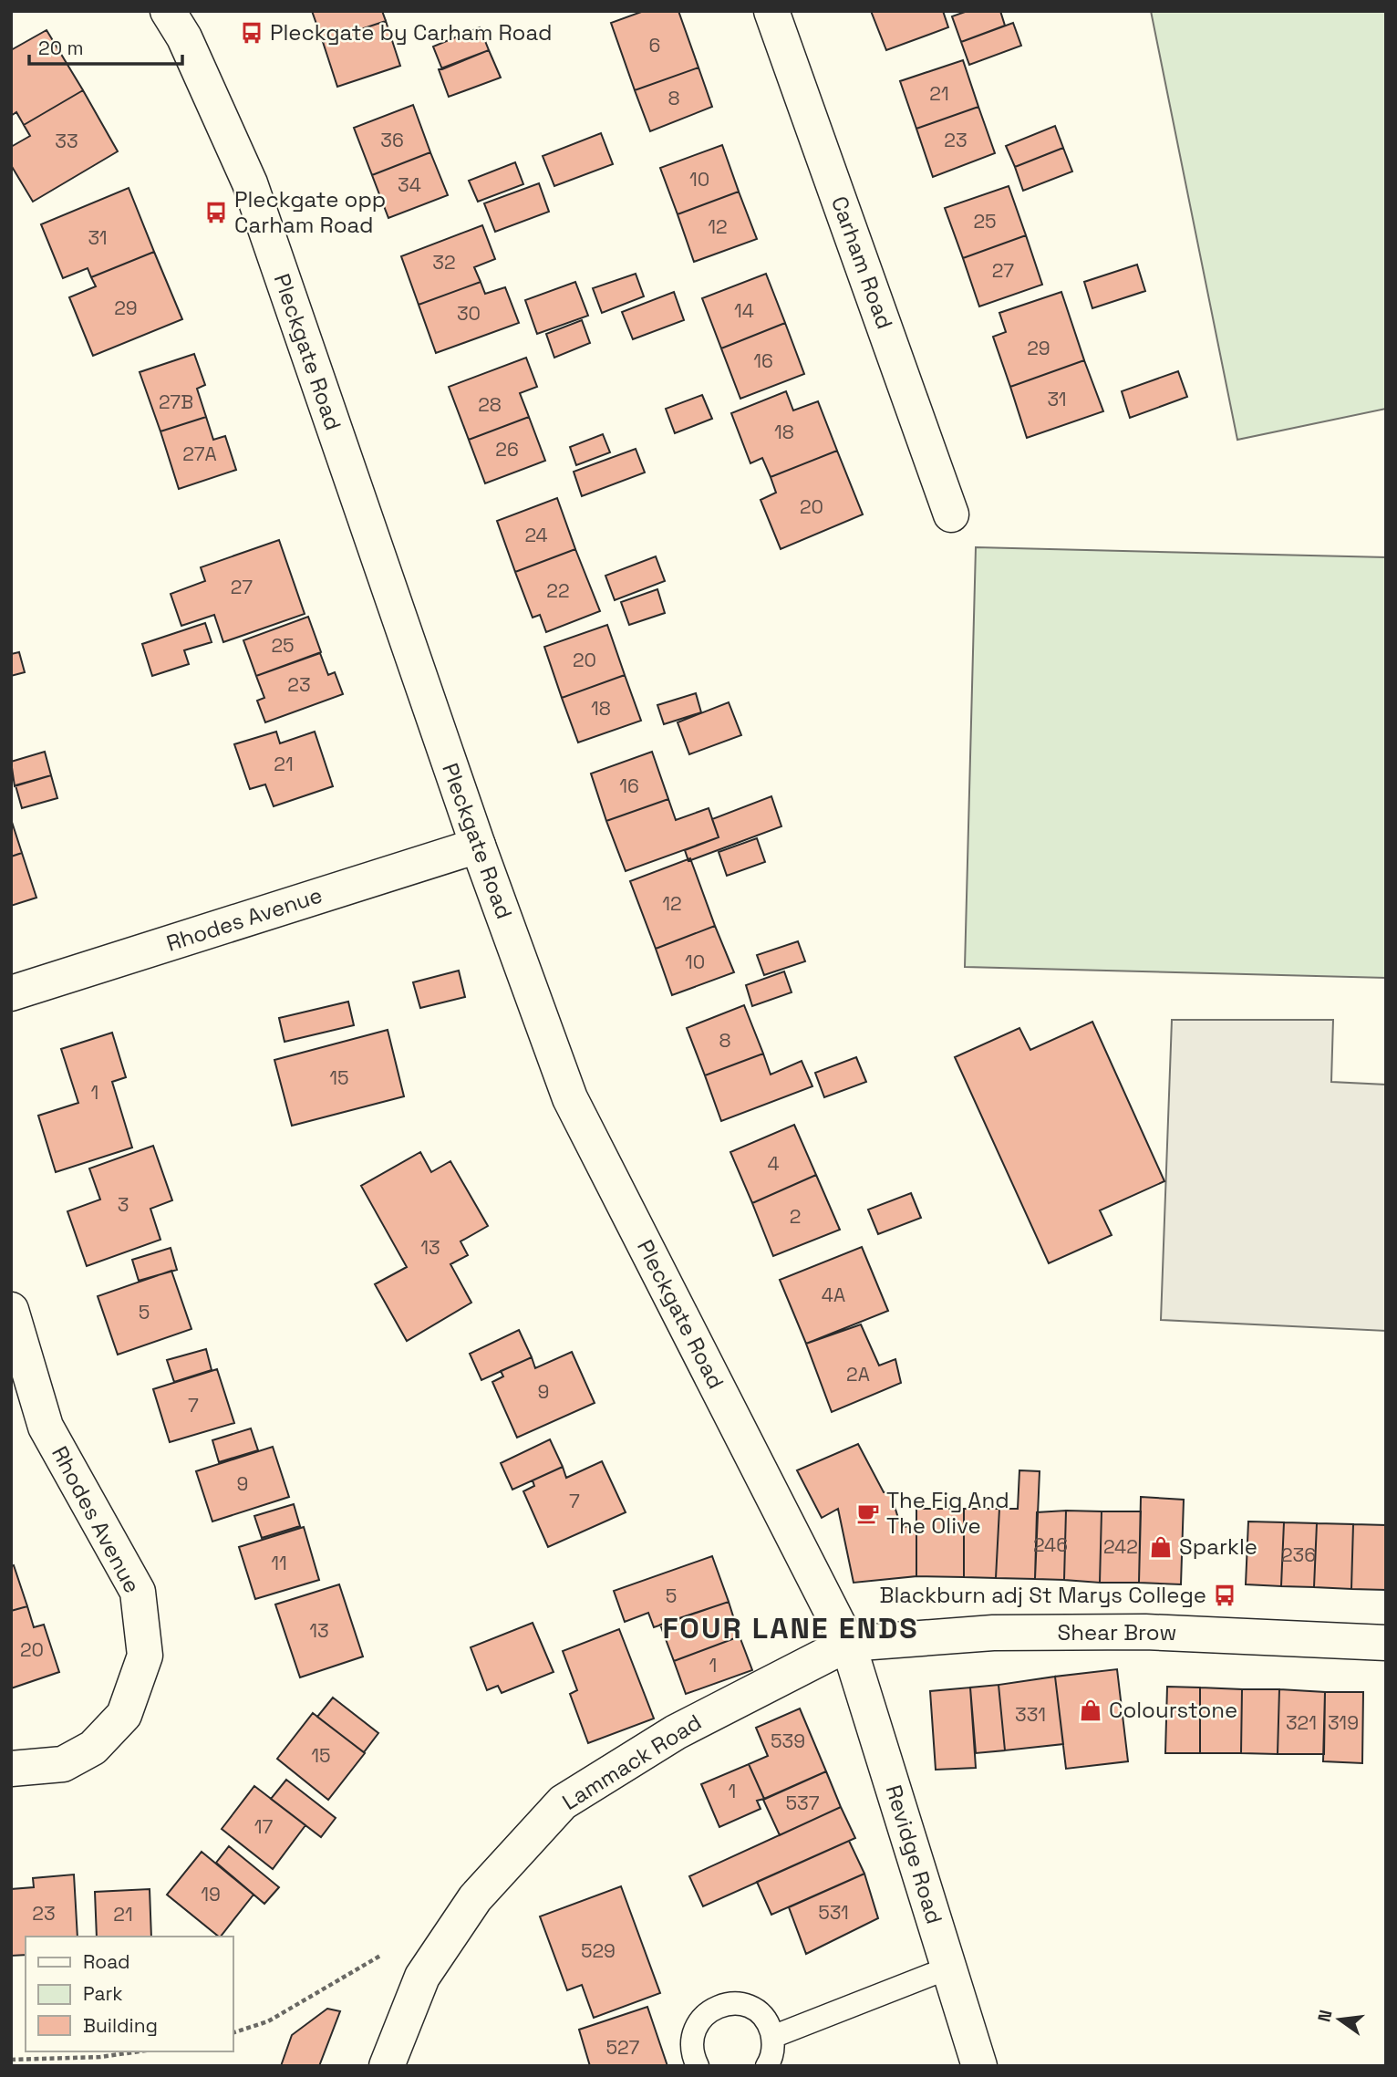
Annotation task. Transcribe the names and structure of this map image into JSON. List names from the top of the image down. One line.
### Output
{"streets":{"street":["Carham Road","Pleckgate Road","Rhodes Avenue","Shear Brow","Lammack Road","Revidge Road"]},"crossings":[["Pleckgate Road","Rhodes Avenue"],["Pleckgate Road","Shear Brow"],["Pleckgate Road","Lammack Road"],["Pleckgate Road","Revidge Road"],["Shear Brow","Lammack Road"],["Shear Brow","Revidge Road"],["Lammack Road","Revidge Road"]],"districts":["FOUR LANE ENDS"],"places":{"bus stop":["Pleckgate by Carham Road","Pleckgate opp Carham Road","Blackburn adj St Marys College"],"cafe":["The Fig And The Olive"],"shop":["Sparkle","Colourstone"]},"house_numbers":["6","21","8","36","23","33","10","34","25","12","31","32","27","29","14","30","29","16","31","27B","28","18","26","27A","20","24","27","22","25","20","23","18","21","16","12","10","8","15","1","4","3","2","13","4A","5","2A","9","7","9","7","246","242","236","11","5","13","20","1","331","321","319","539","15","1","537","17","19","531","23","21","529","527"],"legend":["Road","Park","Building"],"scale_bar":"20 m","north":"left"}
